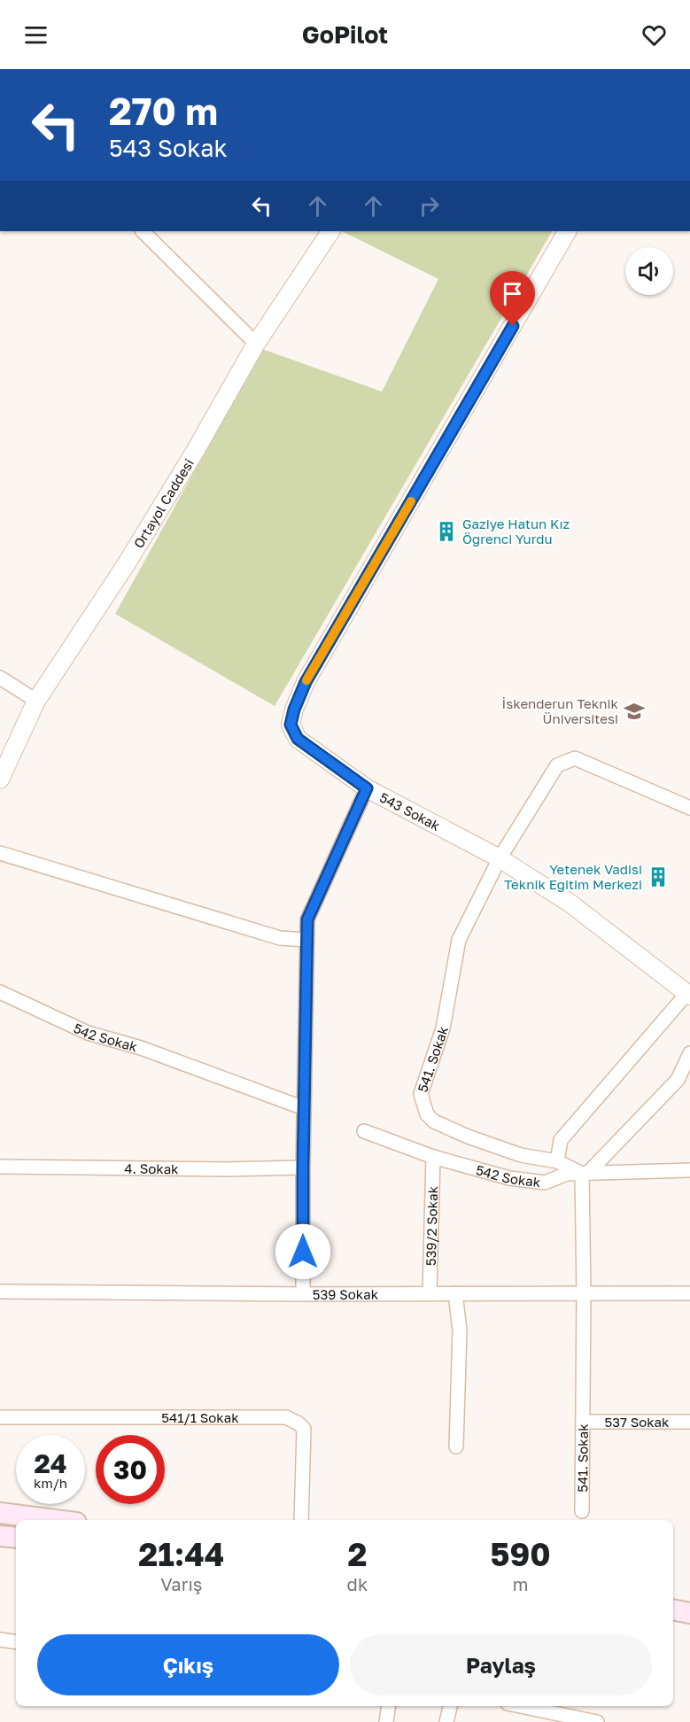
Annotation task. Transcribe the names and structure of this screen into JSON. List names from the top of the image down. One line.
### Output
{"streets":{"street":["Ortayol Caddesi","543 Sokak","542 Sokak","541. Sokak","4. Sokak","539/2 Sokak","539 Sokak","541/1 Sokak","537 Sokak"]},"crossings":[["543 Sokak","541. Sokak"],["542 Sokak","541. Sokak"],["542 Sokak","539/2 Sokak"],["541. Sokak","539 Sokak"],["541. Sokak","537 Sokak"],["539/2 Sokak","539 Sokak"]],"places":{"building":["Gaziye Hatun Kız Öğrenci Yurdu","Yetenek Vadisi Teknik Eğitim Merkezi"],"school or university":["İskenderun Teknik Üniversitesi"]},"page":{"header":"GoPilot","turn":["270 m","543 Sokak"],"speed":"24 km/h","limit":"30","eta":["21:44","Varış","2","dk","590","m"],"buttons":["Çıkış","Paylaş"]}}
